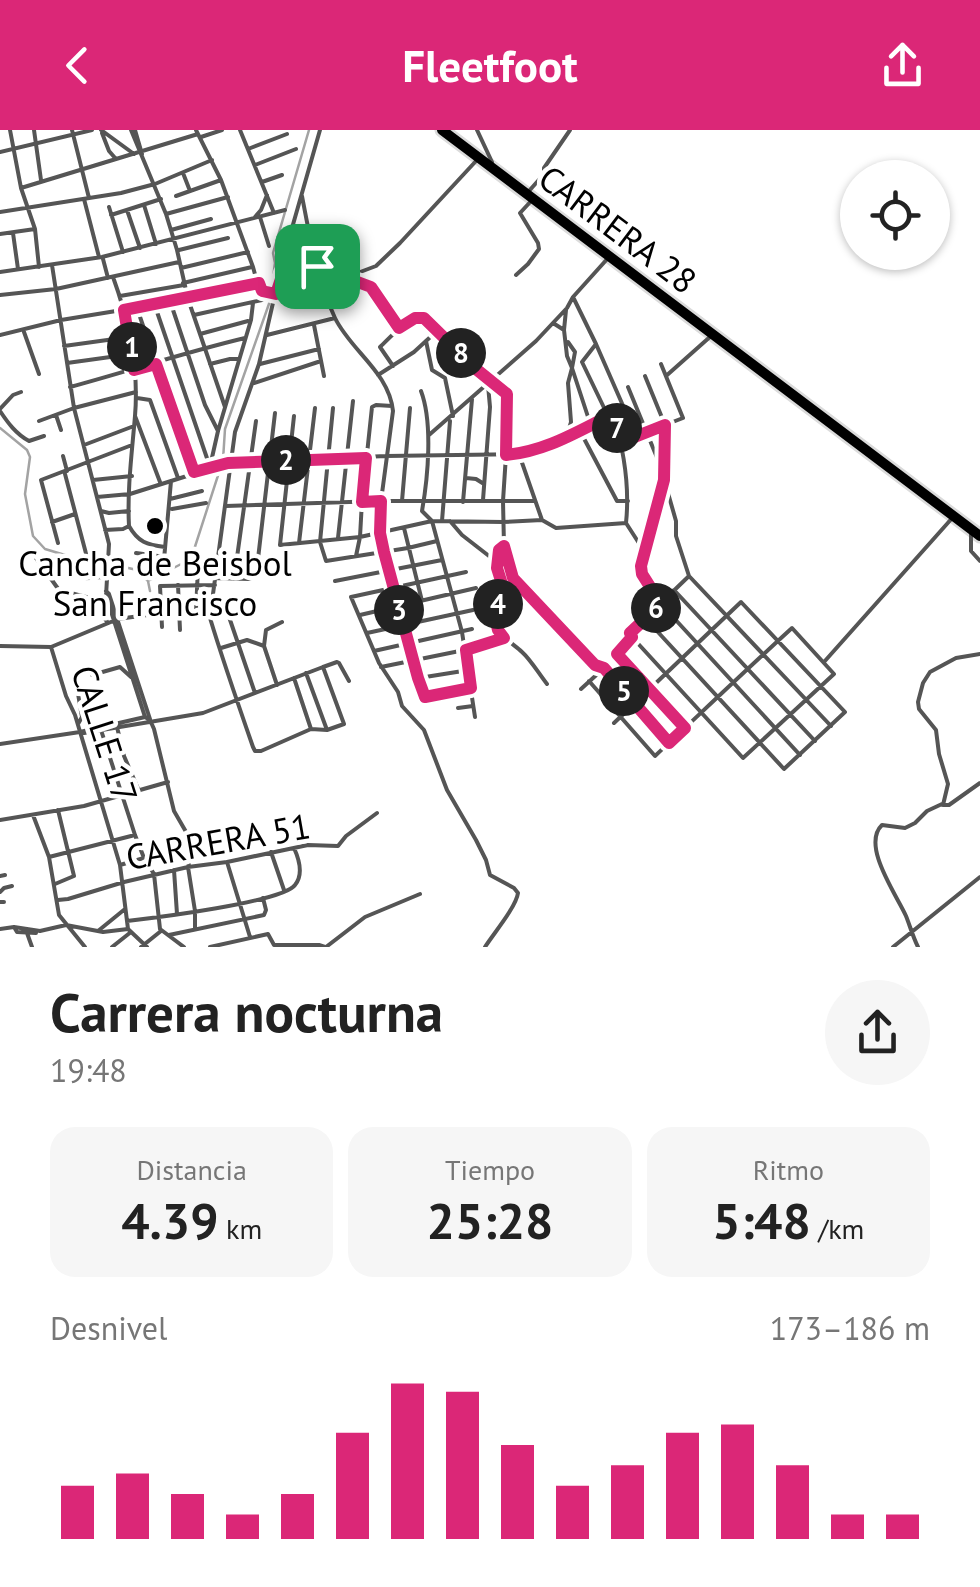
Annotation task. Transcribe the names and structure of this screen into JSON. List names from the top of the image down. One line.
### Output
{"streets":{"highway":["CARRERA 28"],"street":["CALLE 17","CARRERA 51"]},"crossings":[["CALLE 17","CARRERA 51"]],"places":["Cancha de Beisbol San Francisco"],"page":{"header":"Fleetfoot","pins":["1","8","7","2","4","6","3","5"],"heading":["Carrera nocturna","19:48"],"stats":[["Distancia","4.39 km"],["Tiempo","25:28"],["Ritmo","5:48 /km"]],"chart":["Desnivel","173–186 m"]}}
